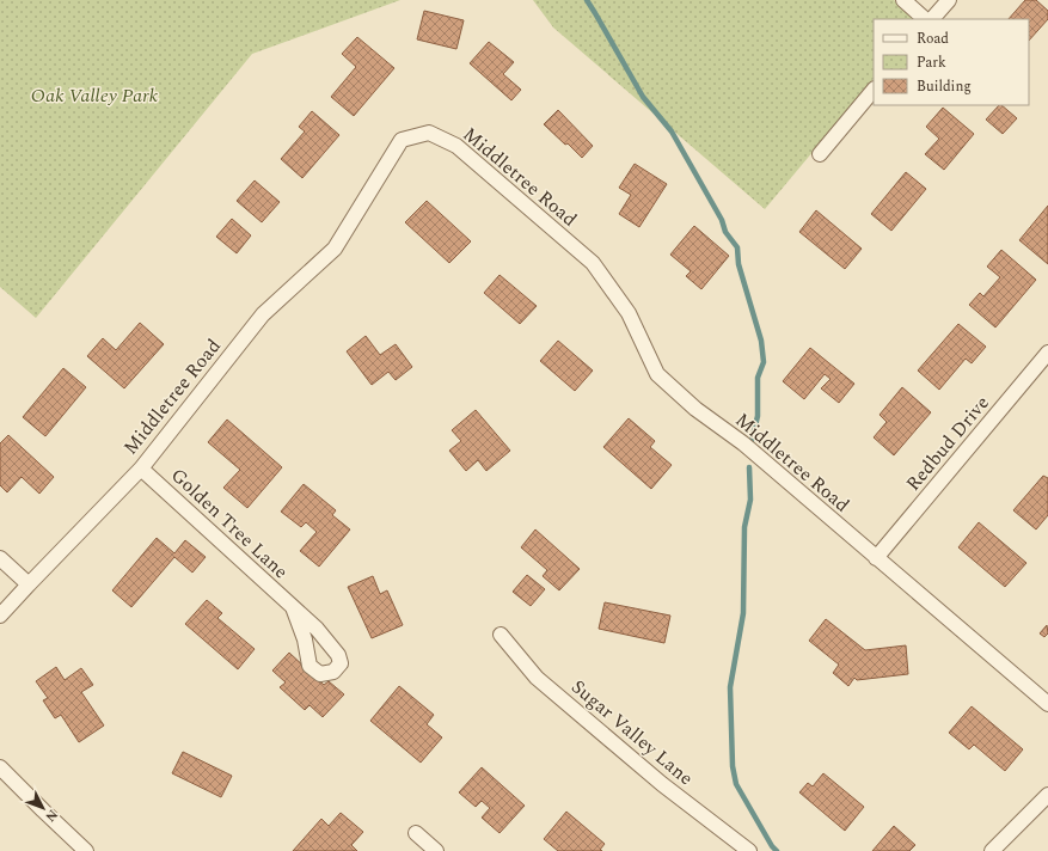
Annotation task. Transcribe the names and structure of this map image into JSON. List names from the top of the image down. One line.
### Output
{"streets":{"street":["Middletree Road","Redbud Drive","Golden Tree Lane","Sugar Valley Lane"]},"crossings":[["Middletree Road","Redbud Drive"],["Middletree Road","Golden Tree Lane"]],"parks":["Oak Valley Park"],"legend":["Road","Park","Building"],"north":"bottom right"}
